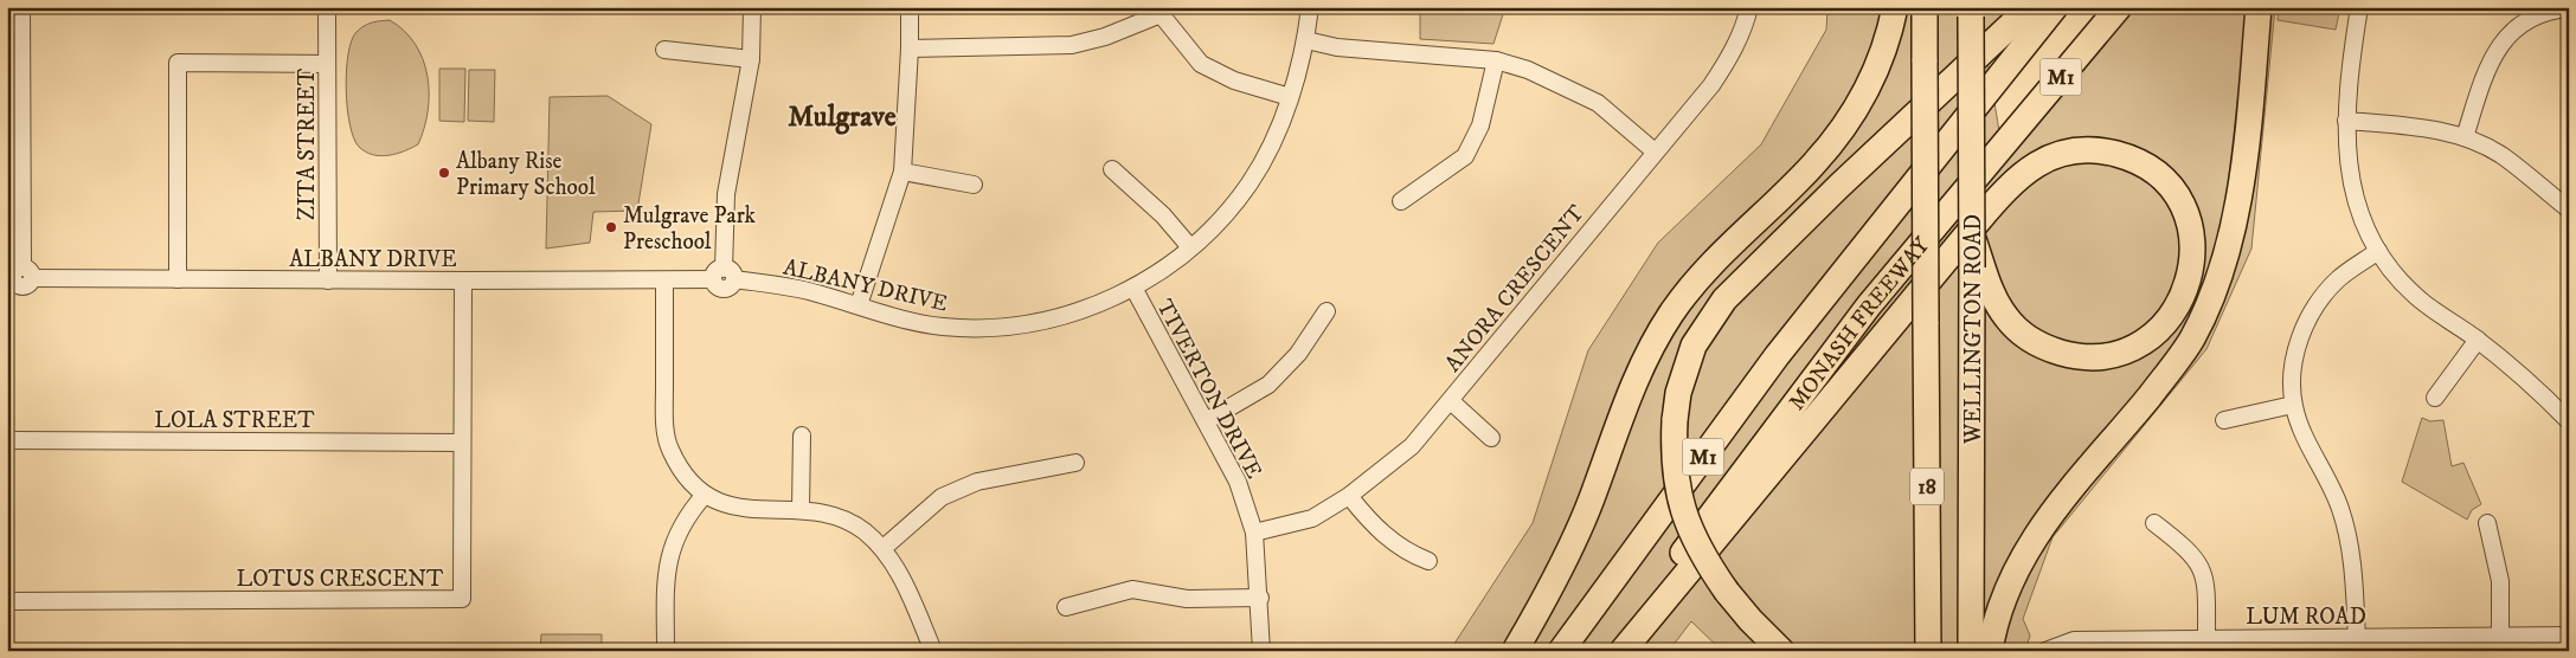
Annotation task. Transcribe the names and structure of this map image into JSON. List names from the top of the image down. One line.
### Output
{"streets":{"highway":["M1","MONASH FREEWAY","WELLINGTON ROAD","18"],"street":["ZITA STREET","ALBANY DRIVE","ANORA CRESCENT","TIVERTON DRIVE","LOLA STREET","LOTUS CRESCENT","LUM ROAD"]},"crossings":[["ZITA STREET","ALBANY DRIVE"],["ALBANY DRIVE","TIVERTON DRIVE"],["ALBANY DRIVE","LOTUS CRESCENT"],["ANORA CRESCENT","TIVERTON DRIVE"],["LOLA STREET","LOTUS CRESCENT"]],"districts":["Mulgrave"],"places":["Albany Rise Primary School","Mulgrave Park Preschool"]}
